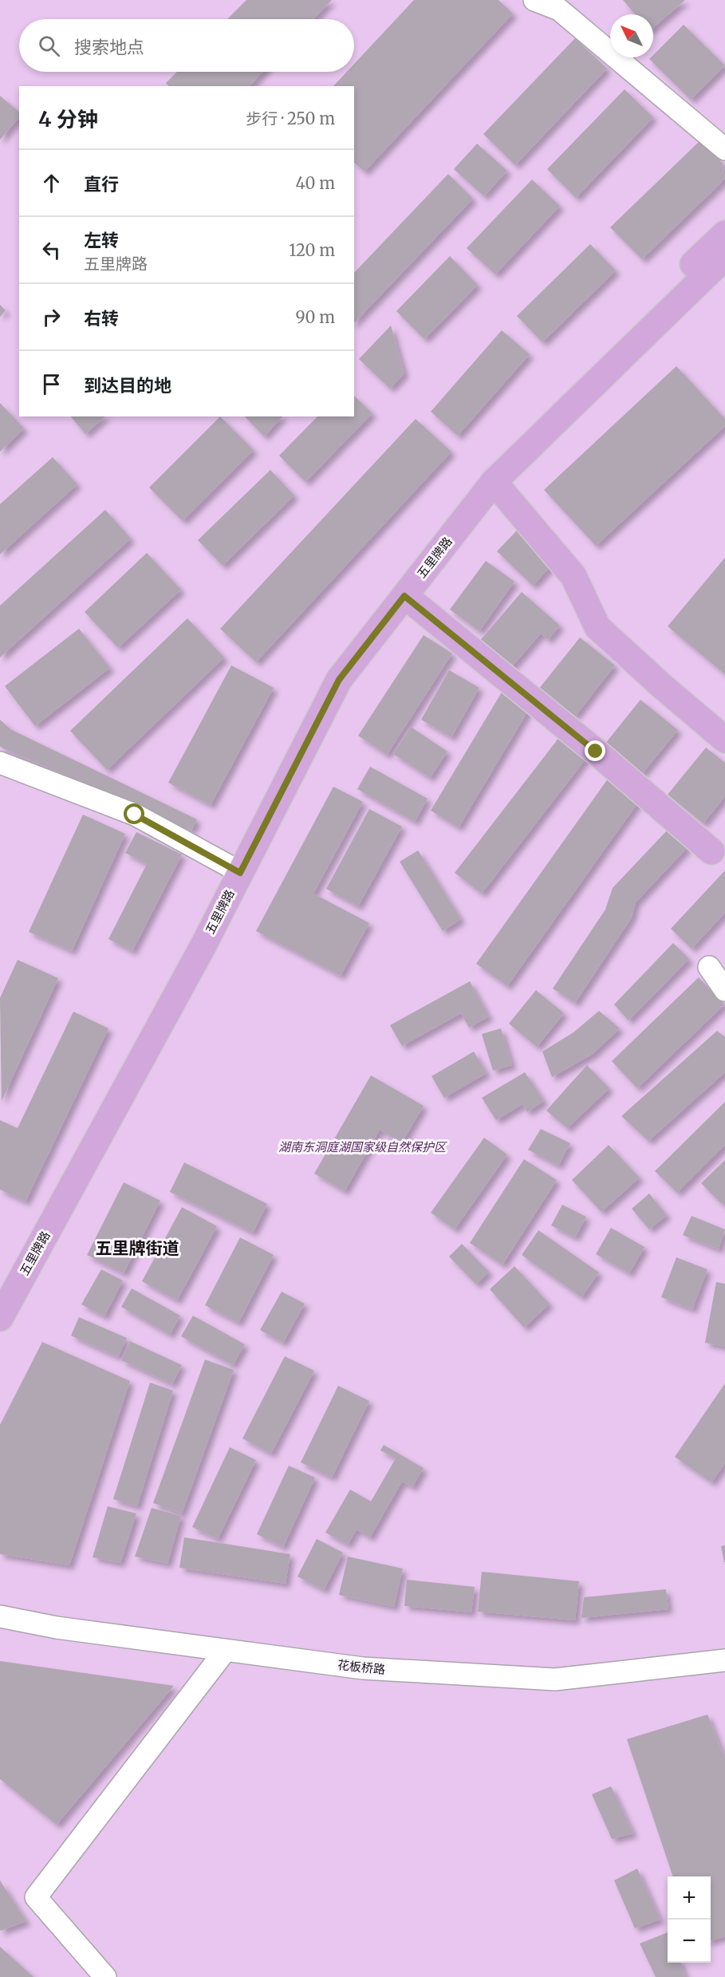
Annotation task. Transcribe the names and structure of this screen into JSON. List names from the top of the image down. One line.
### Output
{"streets":{"main road":["五里牌路"],"street":["花板桥路"]},"districts":["五里牌街道"],"parks":["湖南东洞庭湖国家级自然保护区"],"north":"top left","page":{"search":"搜索地点","heading":["4 分钟","步行 · 250 m"],"list":[["直行","40 m"],["左转","五里牌路","120 m"],["右转","90 m"],"到达目的地"],"map_buttons":["+","−"]}}
